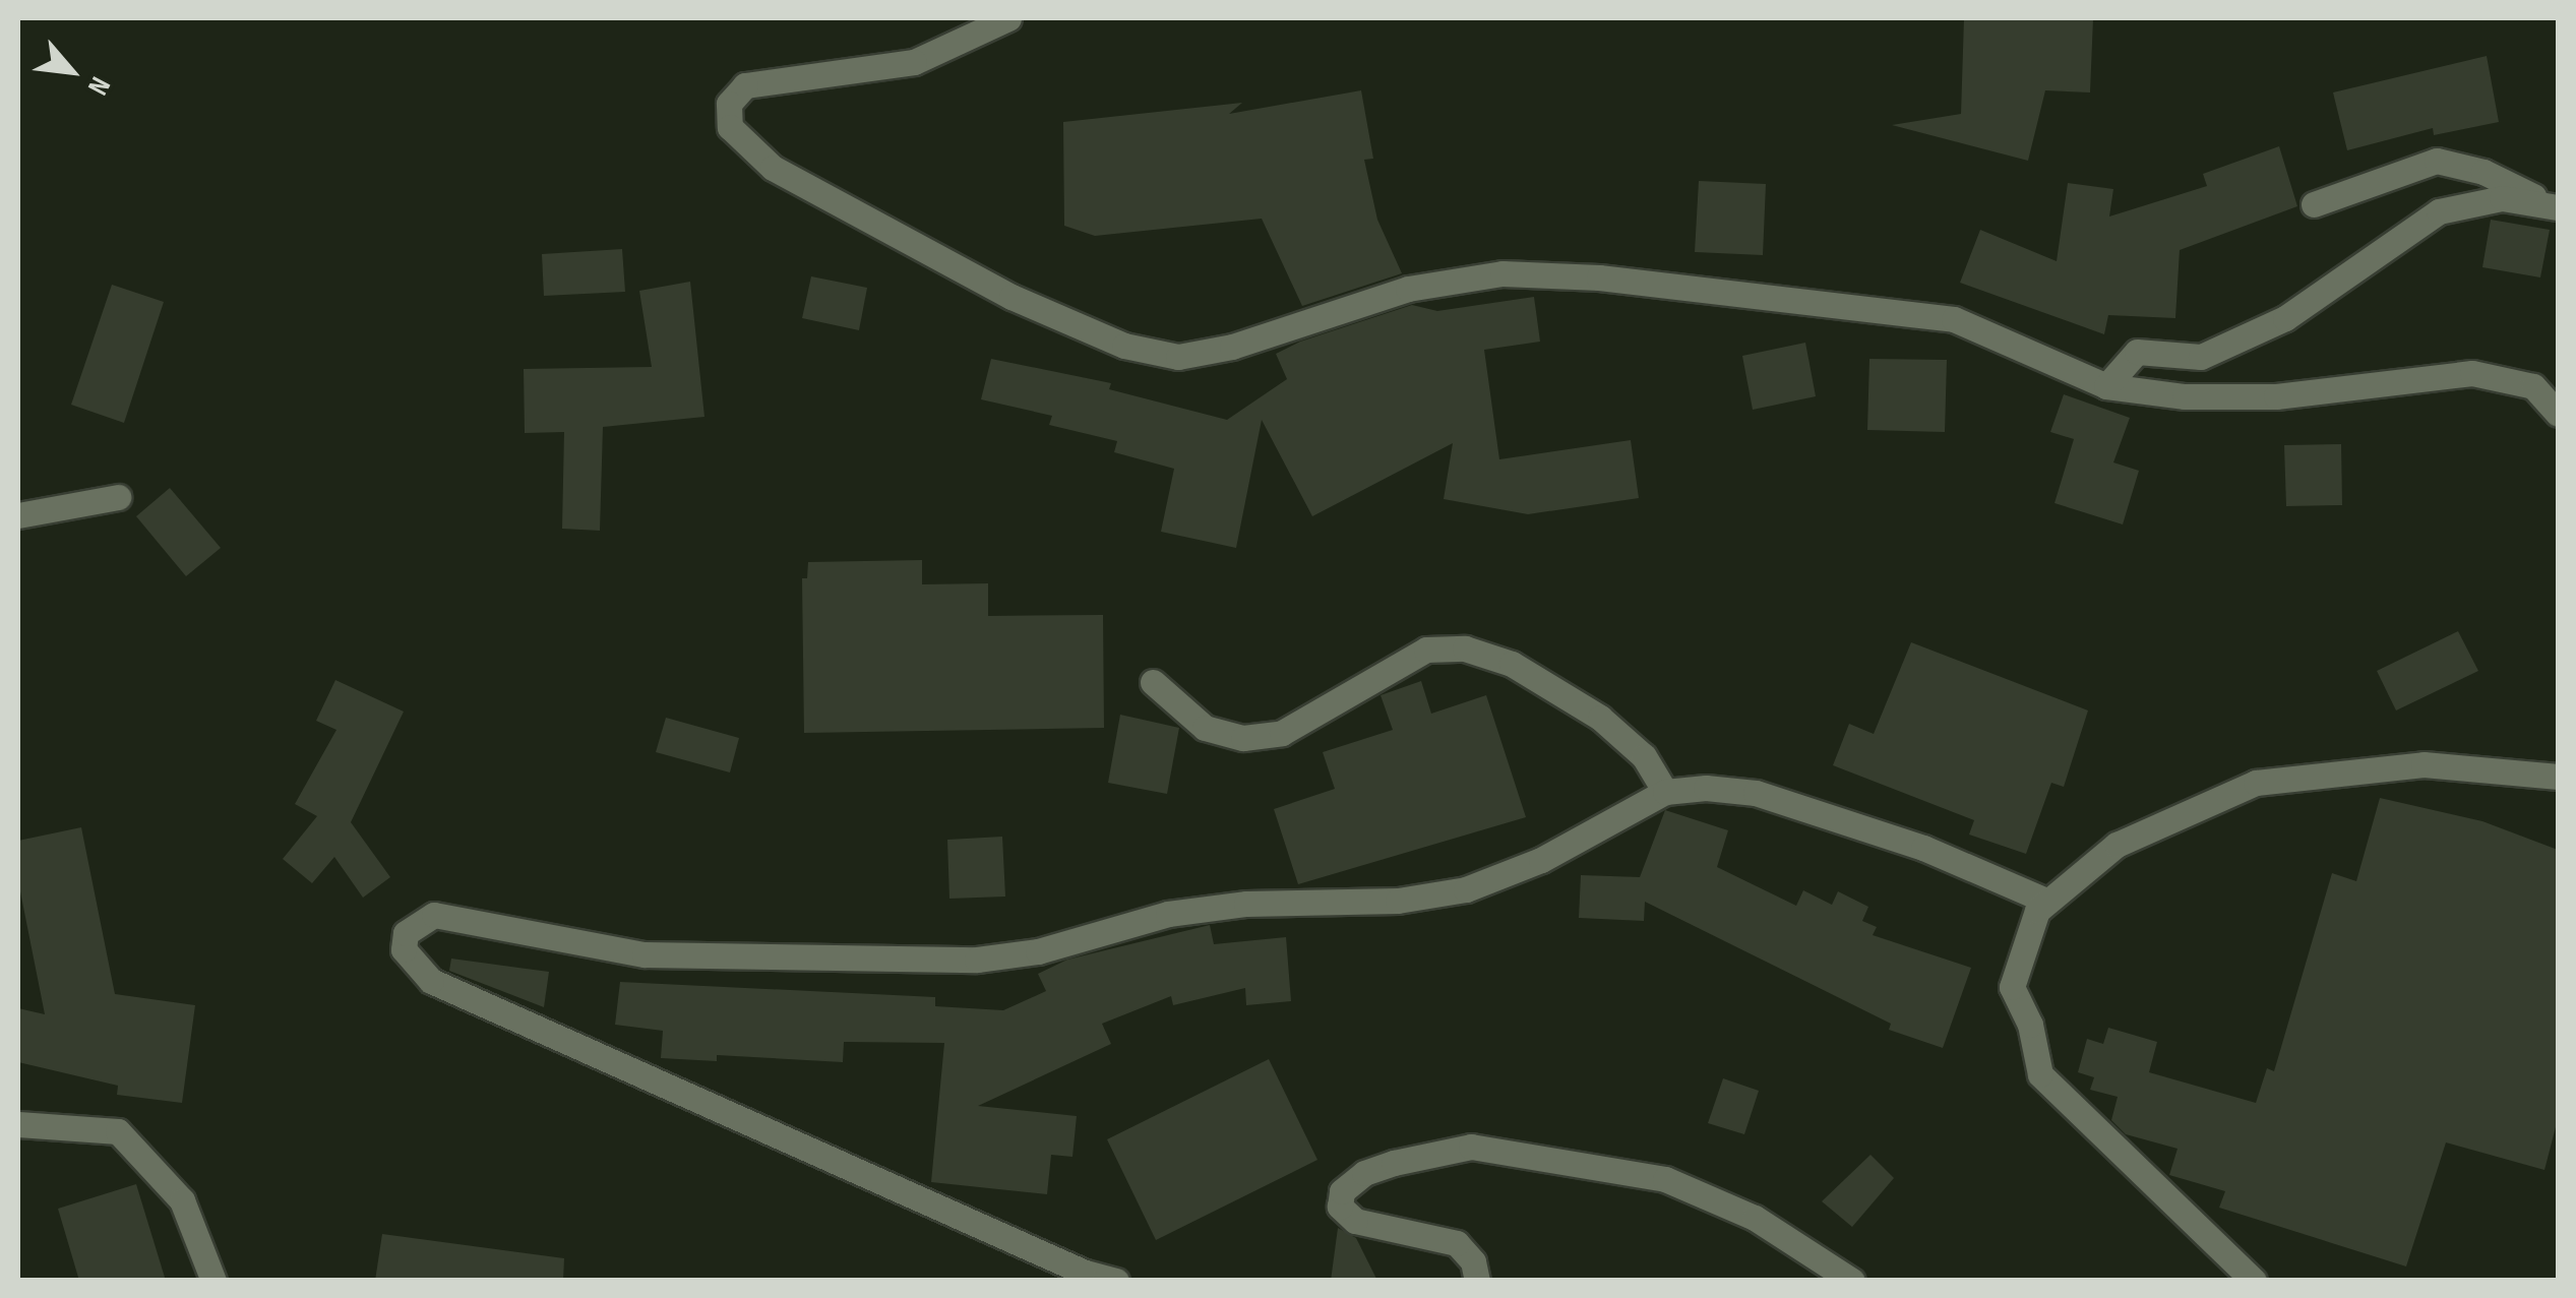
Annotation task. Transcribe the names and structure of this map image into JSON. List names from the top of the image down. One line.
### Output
{"north":"bottom right"}
